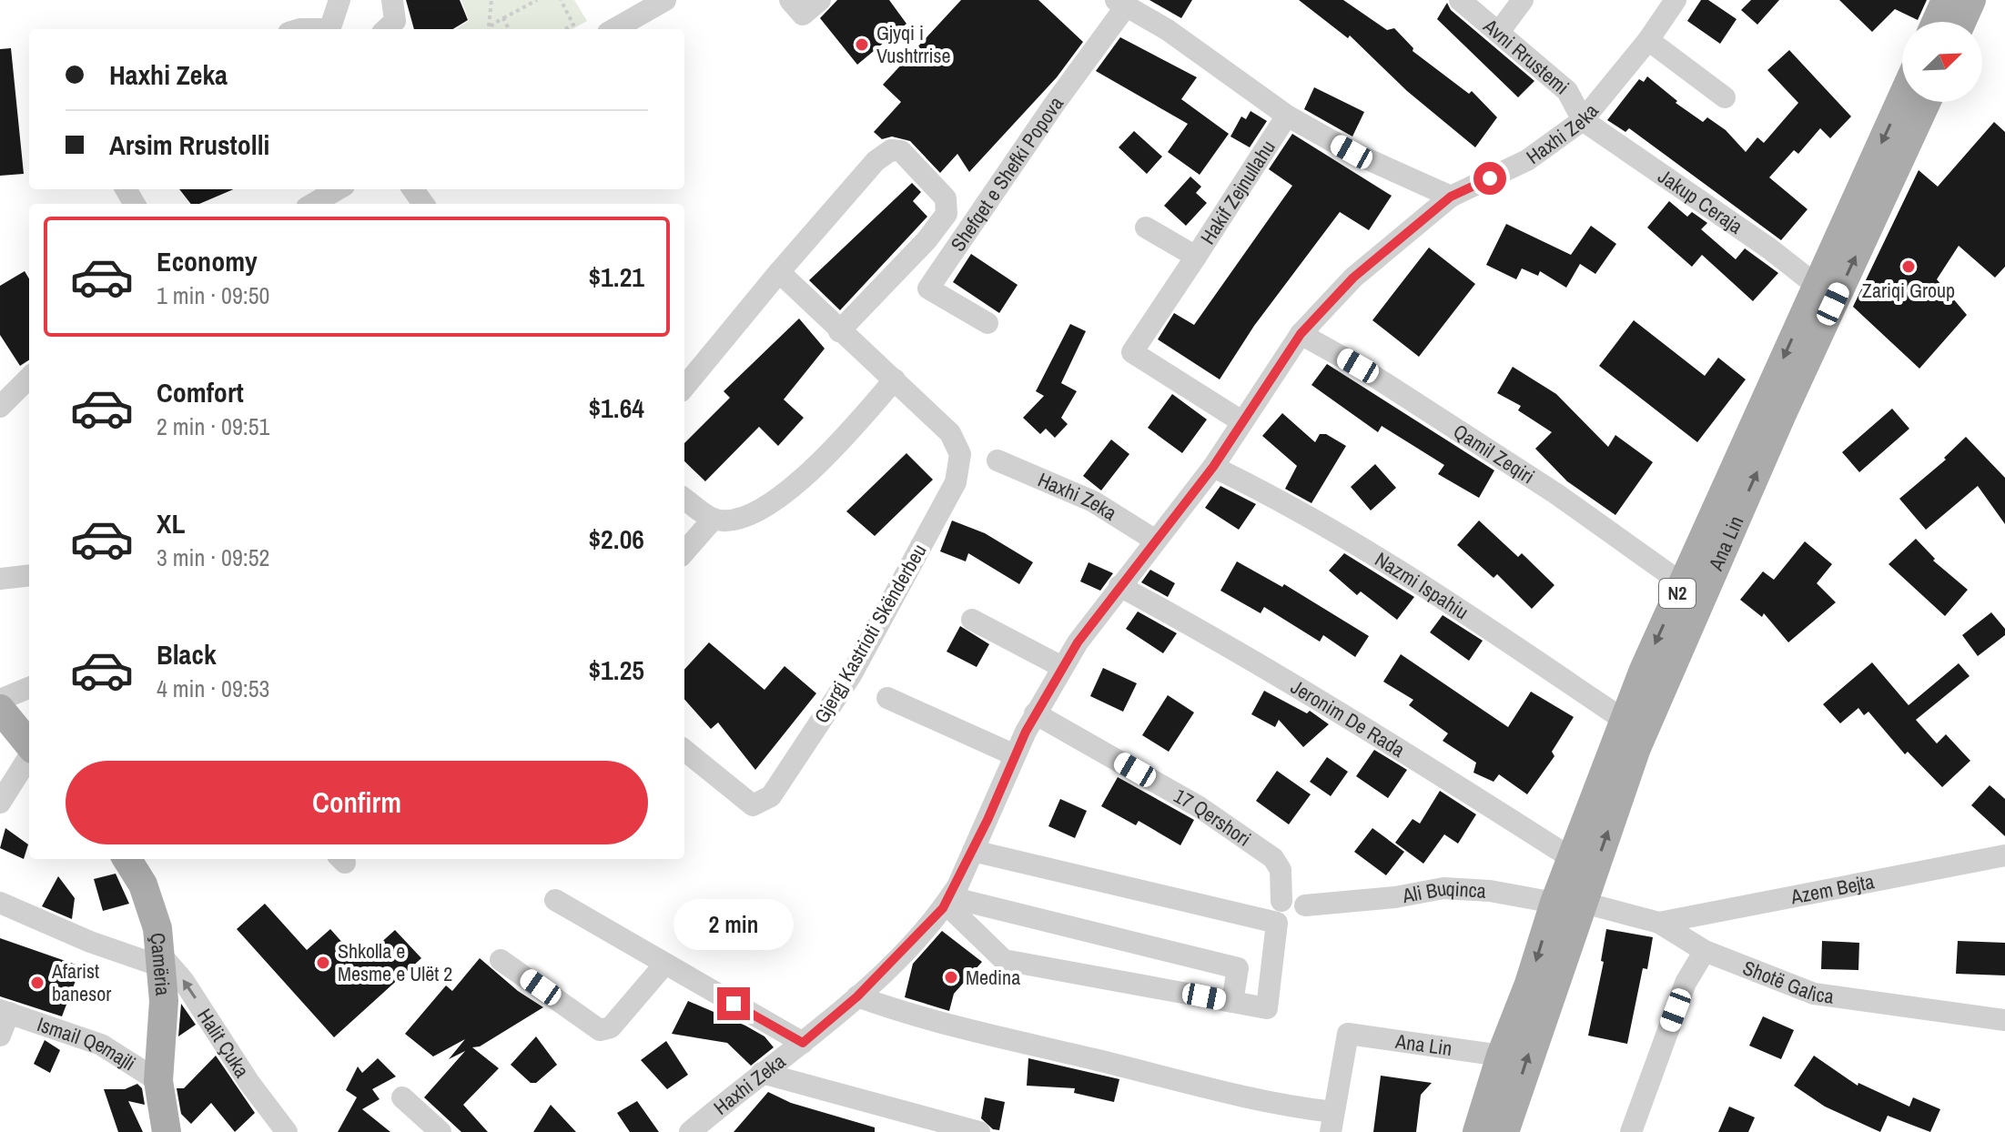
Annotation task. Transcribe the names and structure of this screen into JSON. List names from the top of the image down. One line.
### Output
{"streets":{"main road":["Ana Lin","N2","Çamëria"],"street":["Avni Rrustemi","Haxhi Zeka","Shefqet e Shefki Popova","Hakif Zejnullahu","Jakup Ceraja","Qamil Zeqiri","Nazmi Ispahiu","Gjergj Kastrioti Skënderbeu","Jeronim De Rada","17 Qershori","Azem Bejta","Ali Buqinca","Shotë Galica","Halit Çuka","Ismail Qemajli"]},"crossings":[["Avni Rrustemi","Haxhi Zeka"],["Avni Rrustemi","Jakup Ceraja"],["Haxhi Zeka","Jakup Ceraja"],["Haxhi Zeka","Qamil Zeqiri"],["Haxhi Zeka","Nazmi Ispahiu"],["Haxhi Zeka","Jeronim De Rada"],["Haxhi Zeka","17 Qershori"],["Jakup Ceraja","Ana Lin"],["Qamil Zeqiri","Ana Lin"],["Ana Lin","Nazmi Ispahiu"],["Ana Lin","Jeronim De Rada"],["Ana Lin","Ali Buqinca"],["Ana Lin","Shotë Galica"],["Azem Bejta","Shotë Galica"],["Ali Buqinca","Shotë Galica"],["Çamëria","Halit Çuka"],["Çamëria","Ismail Qemajli"]],"one_way":["Halit Çuka"],"places":["Gjyqi i Vushtrrise","Zariqi Group","Shkolla e Mesme e Ulët 2","Medina","Afarist banesor"],"north":"top right","page":{"banner":["Haxhi Zeka","Arsim Rrustolli"],"list":[{"name":"Economy","note":"1 min · 09:50","value":"$1.21"},{"name":"Comfort","note":"2 min · 09:51","value":"$1.64"},{"name":"XL","note":"3 min · 09:52","value":"$2.06"},{"name":"Black","note":"4 min · 09:53","value":"$1.25"}],"buttons":"Confirm","bubble":"2 min"}}
